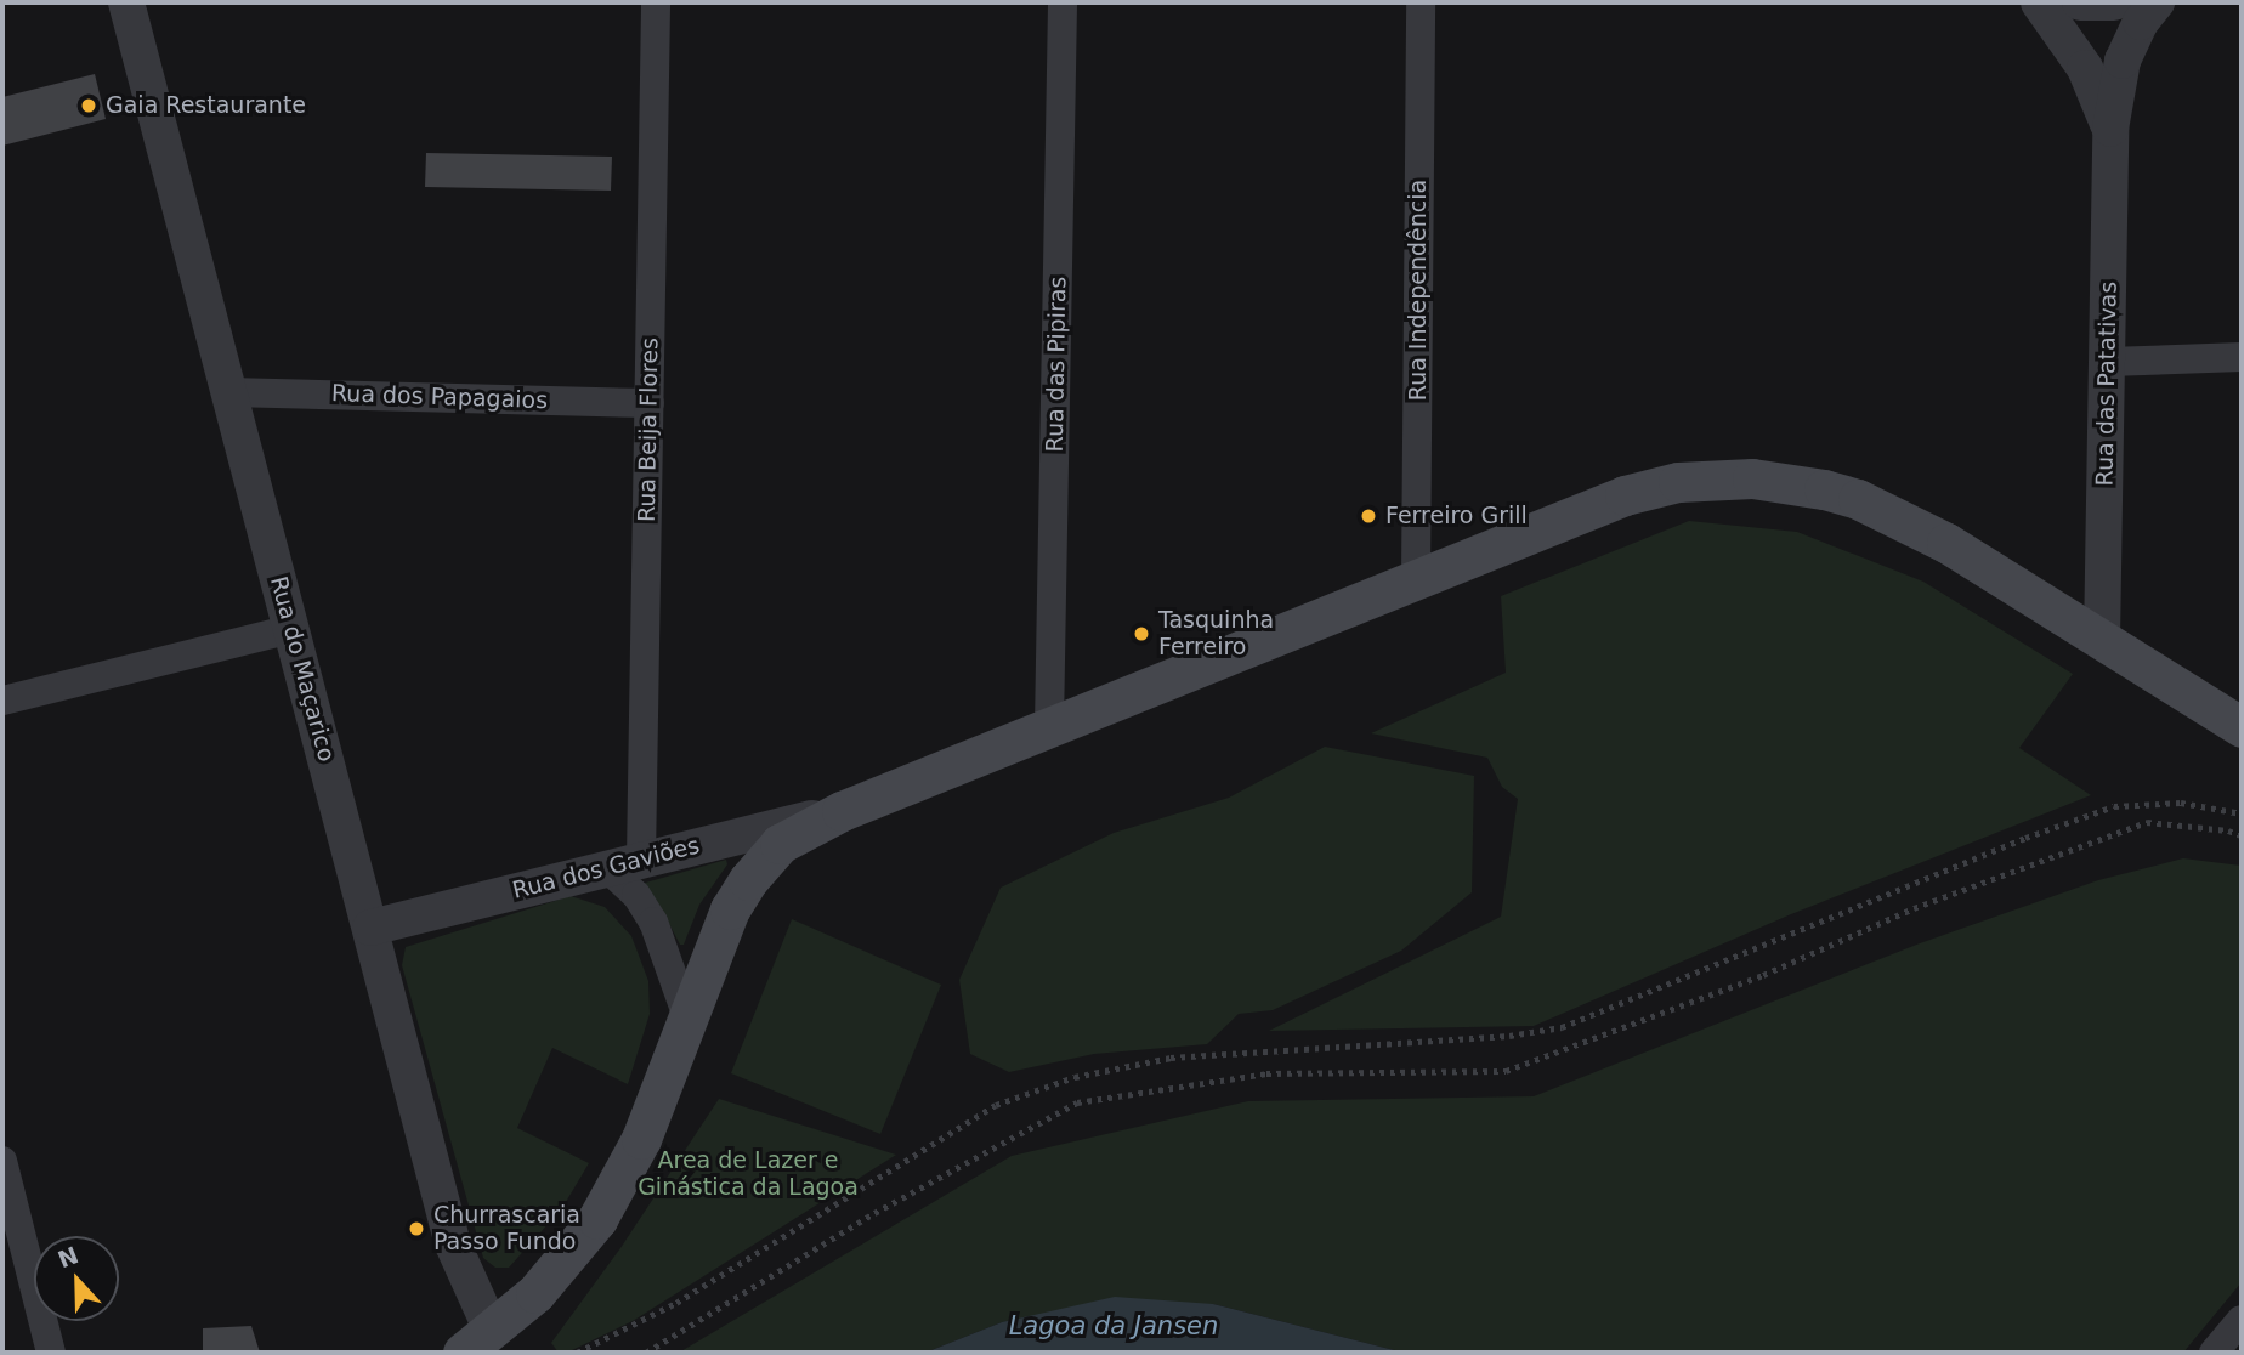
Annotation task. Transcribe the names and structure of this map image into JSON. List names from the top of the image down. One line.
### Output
{"streets":{"street":["Rua Independência","Rua das Pipiras","Rua das Patativas","Rua dos Papagaios","Rua Beija Flores","Rua do Maçarico","Rua dos Gaviões"]},"crossings":[["Rua dos Papagaios","Rua Beija Flores"],["Rua dos Papagaios","Rua do Maçarico"],["Rua Beija Flores","Rua dos Gaviões"],["Rua do Maçarico","Rua dos Gaviões"]],"water":["Lagoa da Jansen"],"parks":["Area de Lazer e Ginástica da Lagoa"],"places":["Gaia Restaurante","Ferreiro Grill","Tasquinha Ferreiro","Churrascaria Passo Fundo"],"north":"top"}
